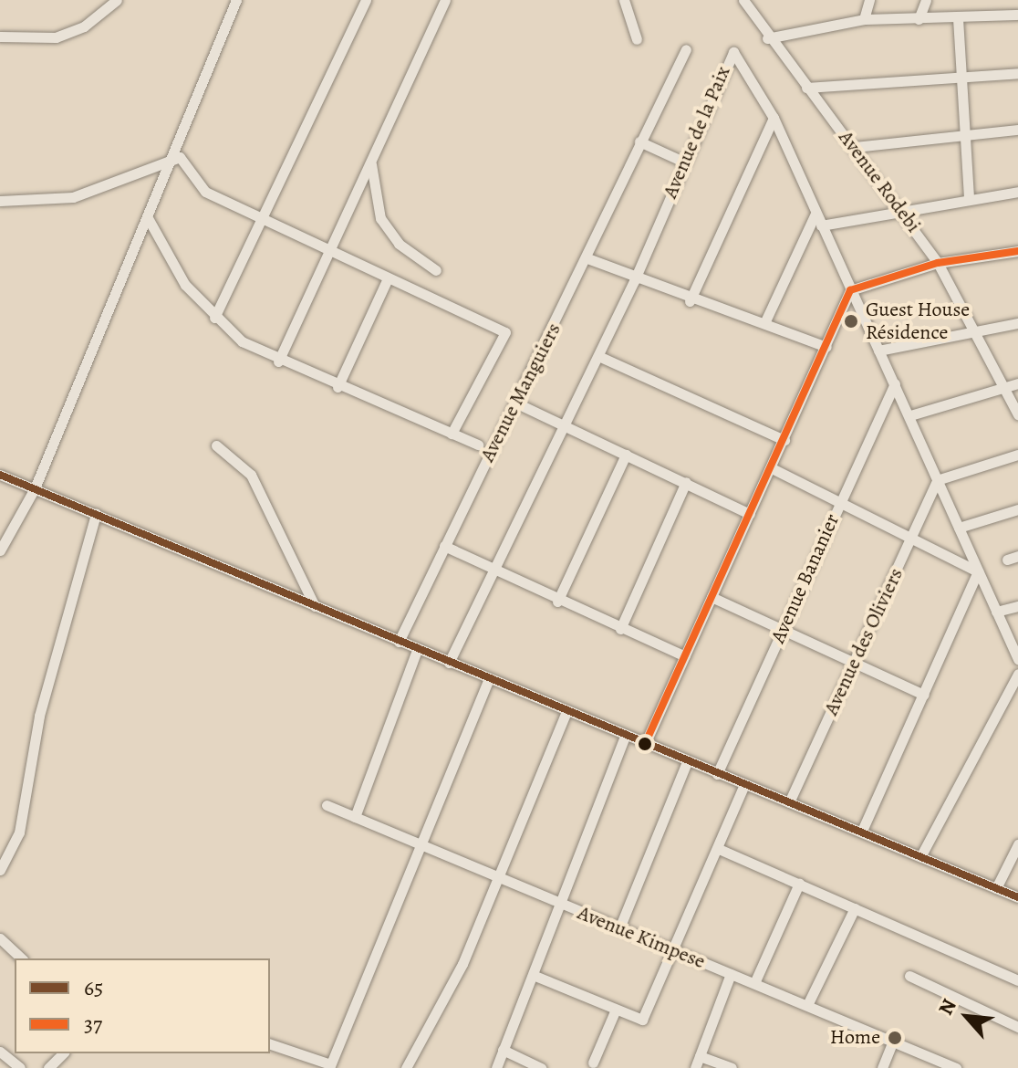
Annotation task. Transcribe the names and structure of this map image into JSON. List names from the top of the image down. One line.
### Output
{"streets":{"street":["Avenue de la Paix","Avenue Rodebi","Avenue Manguiers","Avenue Bananier","Avenue des Oliviers","Avenue Kimpese"]},"crossings":[["Avenue de la Paix","Avenue Bananier"],["Avenue de la Paix","Avenue des Oliviers"]],"places":["Guest House Résidence","Home"],"lines":["transit line 37","transit line 65"],"legend":["65","37"],"north":"top left"}
